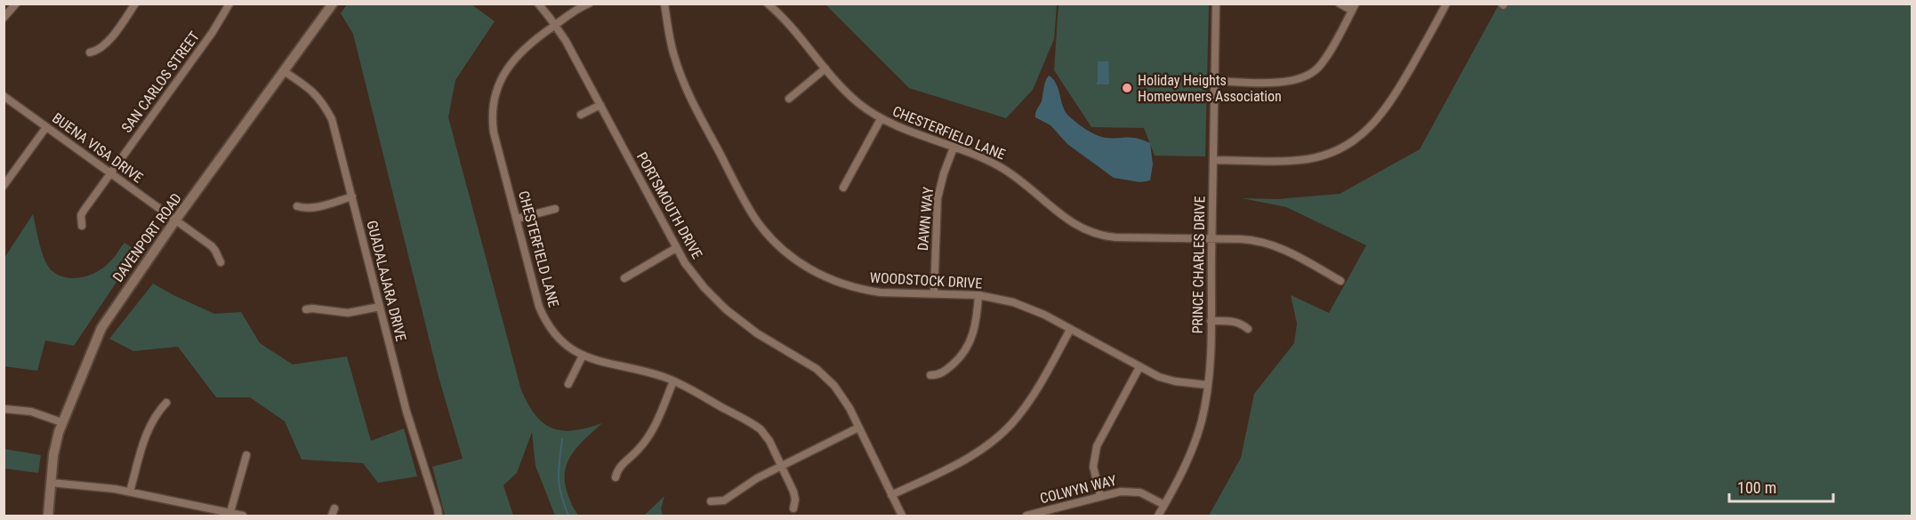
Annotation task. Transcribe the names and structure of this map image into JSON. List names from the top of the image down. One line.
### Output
{"streets":{"street":["SAN CARLOS STREET","CHESTERFIELD LANE","BUENA VISA DRIVE","PORTSMOUTH DRIVE","DAWN WAY","DAVENPORT ROAD","PRINCE CHARLES DRIVE","WOODSTOCK DRIVE","GUADALAJARA DRIVE","COLWYN WAY"]},"crossings":[["SAN CARLOS STREET","BUENA VISA DRIVE"],["CHESTERFIELD LANE","PORTSMOUTH DRIVE"],["CHESTERFIELD LANE","DAWN WAY"],["CHESTERFIELD LANE","PRINCE CHARLES DRIVE"],["BUENA VISA DRIVE","DAVENPORT ROAD"],["DAWN WAY","WOODSTOCK DRIVE"],["DAVENPORT ROAD","GUADALAJARA DRIVE"],["PRINCE CHARLES DRIVE","WOODSTOCK DRIVE"],["PRINCE CHARLES DRIVE","COLWYN WAY"]],"places":["Holiday Heights Homeowners Association"],"scale_bar":"100 m"}
